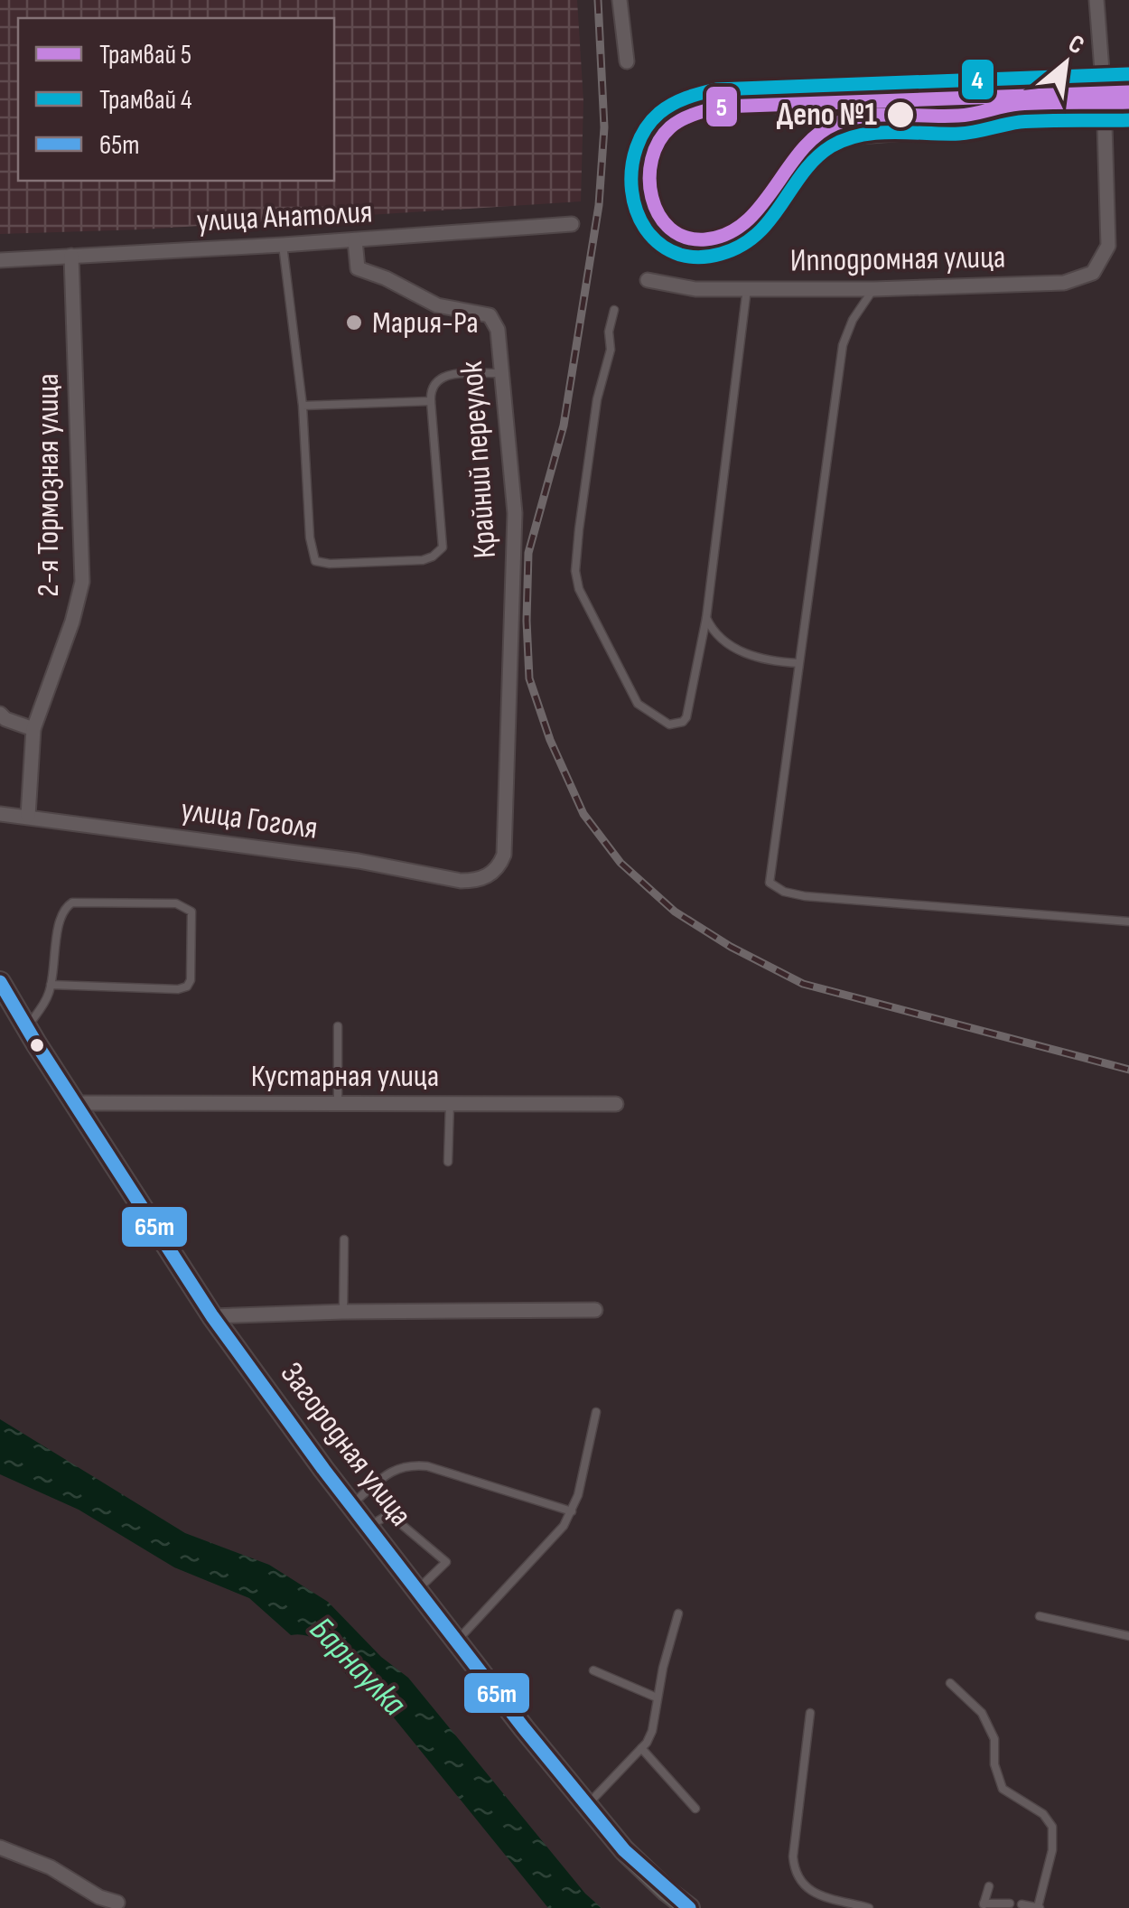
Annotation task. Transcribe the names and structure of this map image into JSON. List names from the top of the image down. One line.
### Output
{"streets":{"main road":["Загородная улица"],"street":["улица Анатолия","Ипподромная улица","Крайний переулок","2-я Тормозная улица","улица Гоголя","Кустарная улица"]},"crossings":[["улица Анатолия","Крайний переулок"],["улица Анатолия","2-я Тормозная улица"],["Крайний переулок","улица Гоголя"],["2-я Тормозная улица","улица Гоголя"],["Кустарная улица","Загородная улица"]],"water":["Барнаулка"],"places":["Депо №1","Мария-Ра"],"lines":["tram line 4","tram line 5","transit line 65т"],"legend":["Трамвай 5","Трамвай 4","65т"],"north":"top right"}
